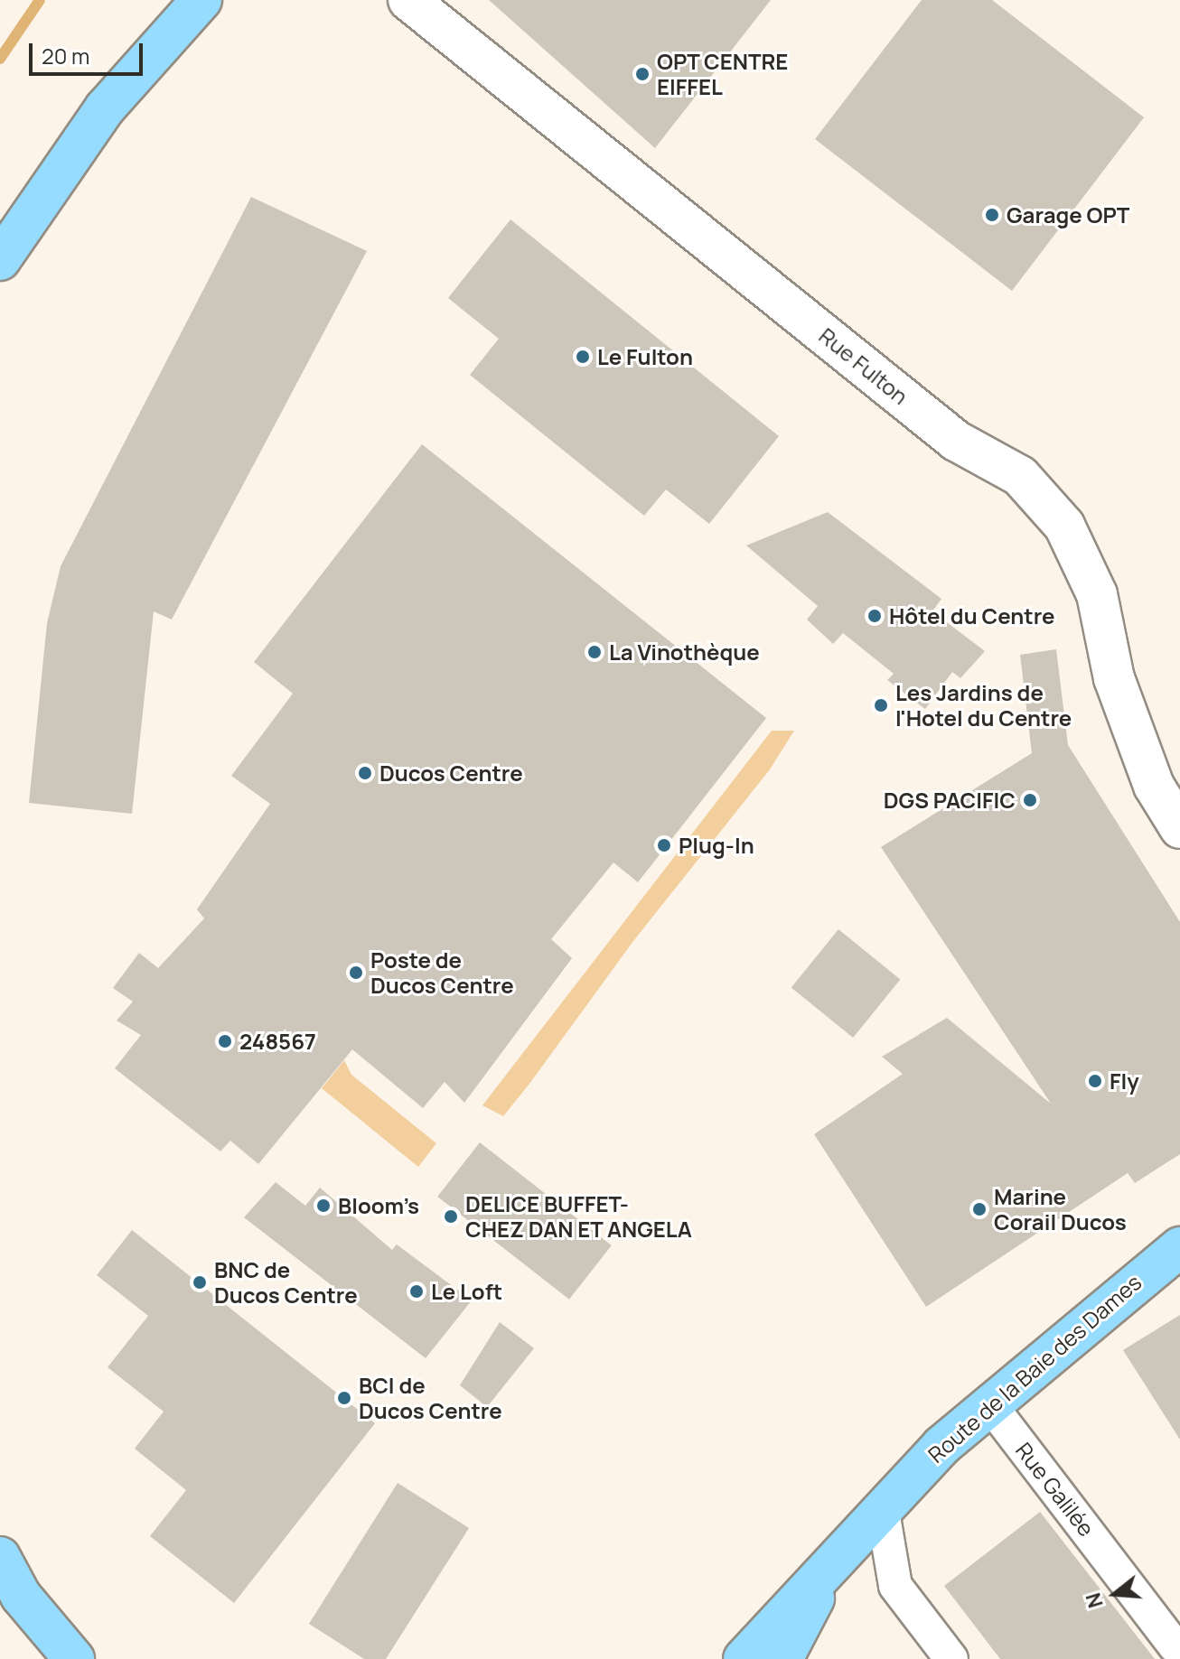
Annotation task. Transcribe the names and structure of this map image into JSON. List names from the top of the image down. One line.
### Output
{"streets":{"main road":["Route de la Baie des Dames"],"street":["Rue Fulton","Rue Galilée"]},"crossings":[["Route de la Baie des Dames","Rue Galilée"]],"places":["OPT CENTRE EIFFEL","Garage OPT","Le Fulton","Hôtel du Centre","La Vinothèque","Les Jardins de l'Hotel du Centre","Ducos Centre","DGS PACIFIC","Plug-In","Poste de Ducos Centre","248567","Fly","Bloom’s","Marine Corail Ducos","DELICE BUFFET- CHEZ DAN ET ANGELA","BNC de Ducos Centre","Le Loft","BCI de Ducos Centre"],"scale_bar":"20 m","north":"left"}
